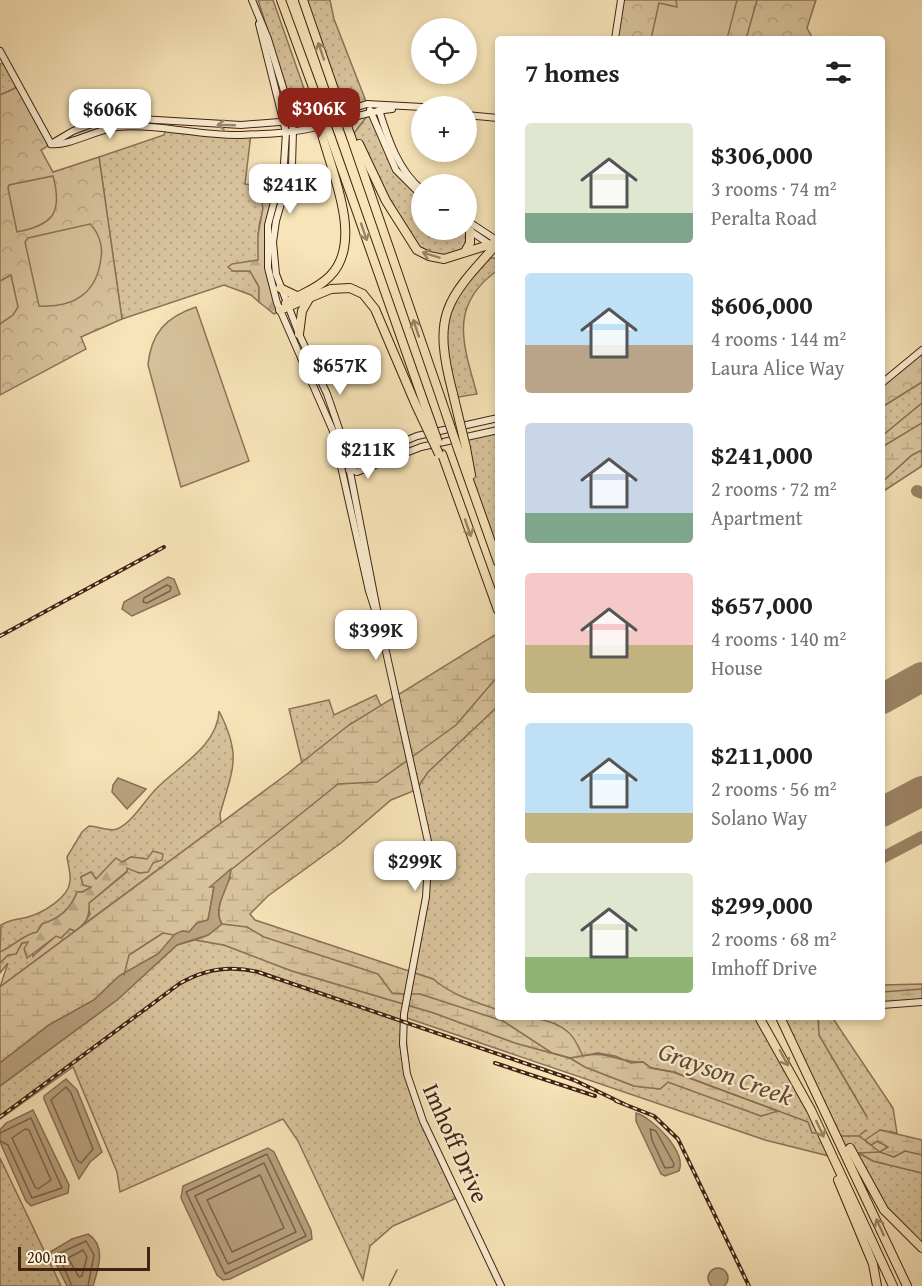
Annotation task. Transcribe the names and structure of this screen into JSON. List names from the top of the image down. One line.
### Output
{"streets":{"street":["Imhoff Drive"]},"water":["Grayson Creek"],"scale_bar":"200 m","page":{"map_buttons":["+","−"],"heading":"7 homes","price":["$306K","$606K","$241K","$657K","$211K","$399K","$299K"],"list":[{"name":"$306,000","note":"3 rooms · 74 m² · Peralta Road"},{"name":"$606,000","note":"4 rooms · 144 m² · Laura Alice Way"},{"name":"$241,000","note":"2 rooms · 72 m² · Apartment"},{"name":"$657,000","note":"4 rooms · 140 m² · House"},{"name":"$211,000","note":"2 rooms · 56 m² · Solano Way"},{"name":"$299,000","note":"2 rooms · 68 m² · Imhoff Drive"}],"scale":"200 m"}}
